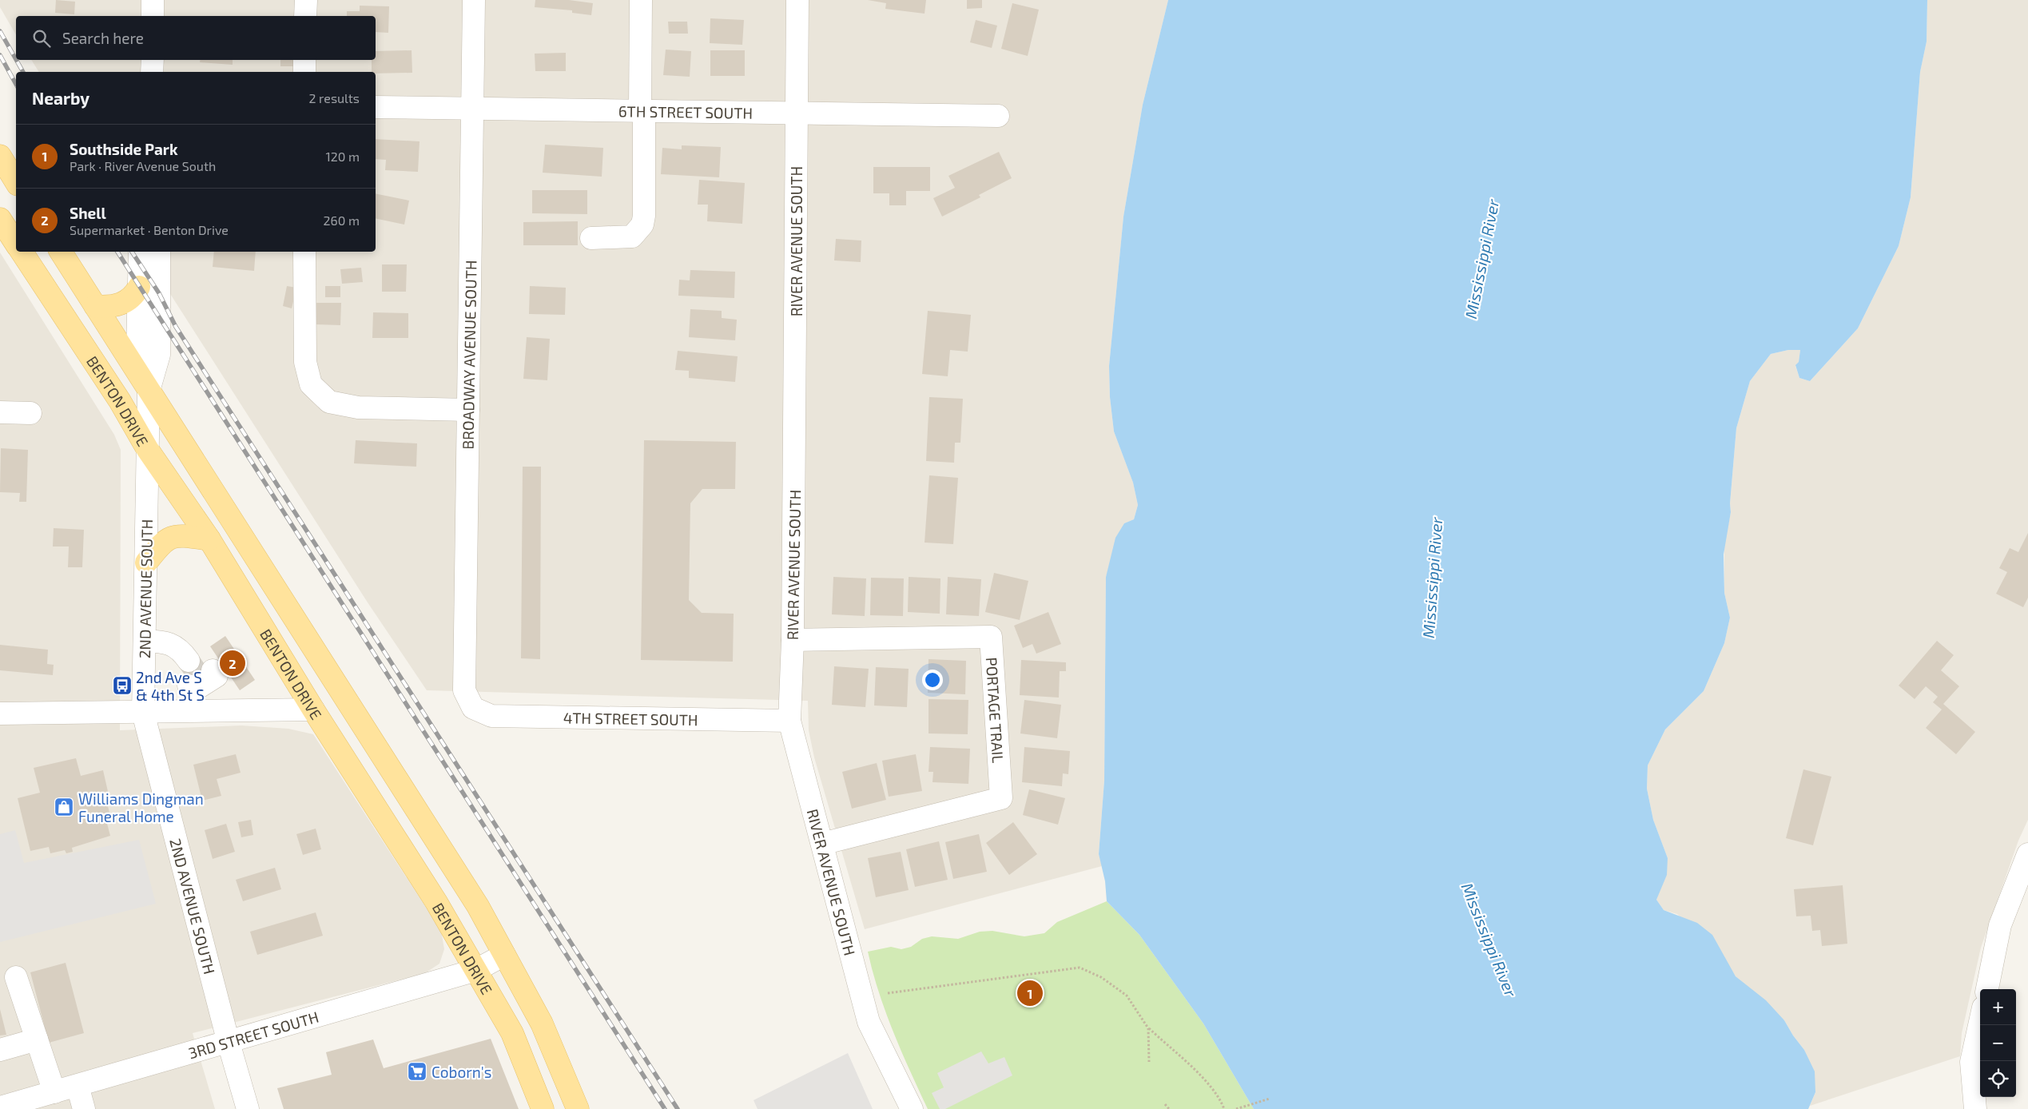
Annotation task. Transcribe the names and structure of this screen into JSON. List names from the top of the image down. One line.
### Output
{"streets":{"main road":["BENTON DRIVE"],"street":["6TH STREET SOUTH","RIVER AVENUE SOUTH","BROADWAY AVENUE SOUTH","2ND AVENUE SOUTH","PORTAGE TRAIL","4TH STREET SOUTH","3RD STREET SOUTH"]},"crossings":[["6TH STREET SOUTH","RIVER AVENUE SOUTH"],["6TH STREET SOUTH","BROADWAY AVENUE SOUTH"],["RIVER AVENUE SOUTH","PORTAGE TRAIL"],["RIVER AVENUE SOUTH","4TH STREET SOUTH"],["BROADWAY AVENUE SOUTH","4TH STREET SOUTH"],["BENTON DRIVE","2ND AVENUE SOUTH"],["BENTON DRIVE","3RD STREET SOUTH"],["2ND AVENUE SOUTH","3RD STREET SOUTH"]],"water":["Mississippi River"],"places":{"bus stop":["2nd Ave S & 4th St S"],"shop":["Williams Dingman Funeral Home"],"supermarket":["Coborn's"]},"page":{"search":"Search here","heading":["Nearby","2 results"],"list":[{"mark":"1","name":"Southside Park","note":"Park · River Avenue South","value":"120 m"},{"mark":"2","name":"Shell","note":"Supermarket · Benton Drive","value":"260 m"}],"pins":["2","1"],"map_buttons":["+","−"]}}
